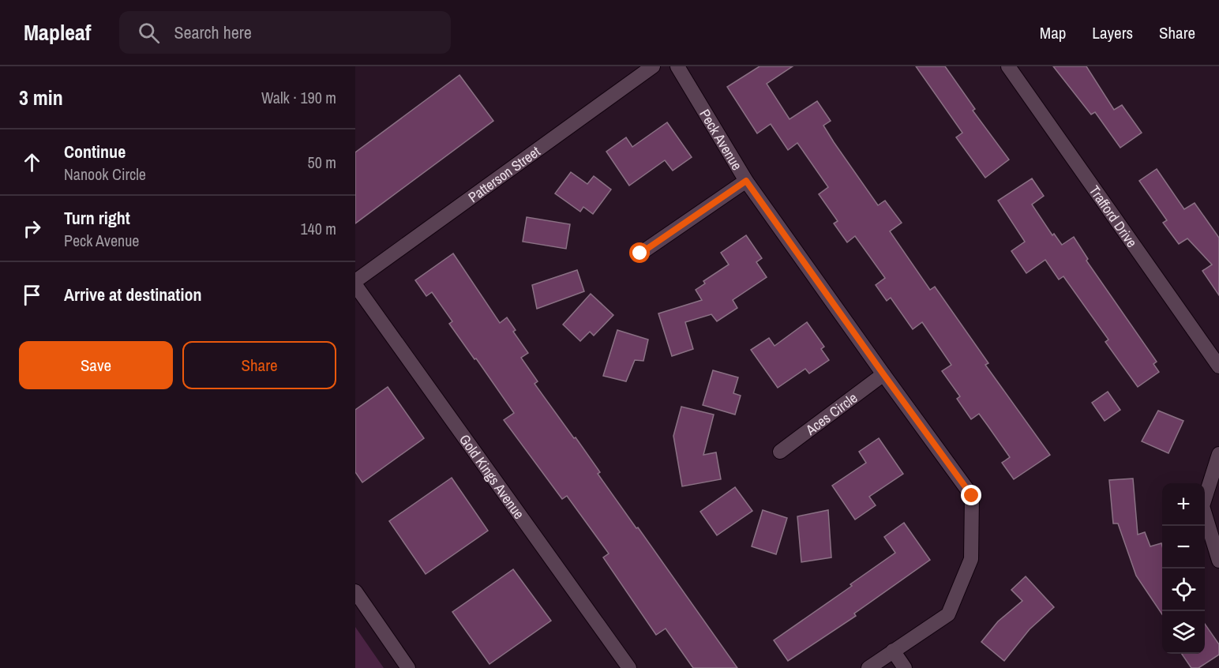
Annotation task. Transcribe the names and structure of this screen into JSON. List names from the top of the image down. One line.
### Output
{"streets":{"street":["Peck Avenue","Patterson Street","Trafford Drive","Aces Circle","Gold Kings Avenue"]},"crossings":[["Peck Avenue","Aces Circle"]],"page":{"header":"Mapleaf","search":"Search here","nav":["Map","Layers","Share"],"heading":["3 min","Walk · 190 m"],"list":[["Continue","Nanook Circle","50 m"],["Turn right","Peck Avenue","140 m"],"Arrive at destination"],"buttons":["Save","Share"],"map_buttons":["+","−"]}}
